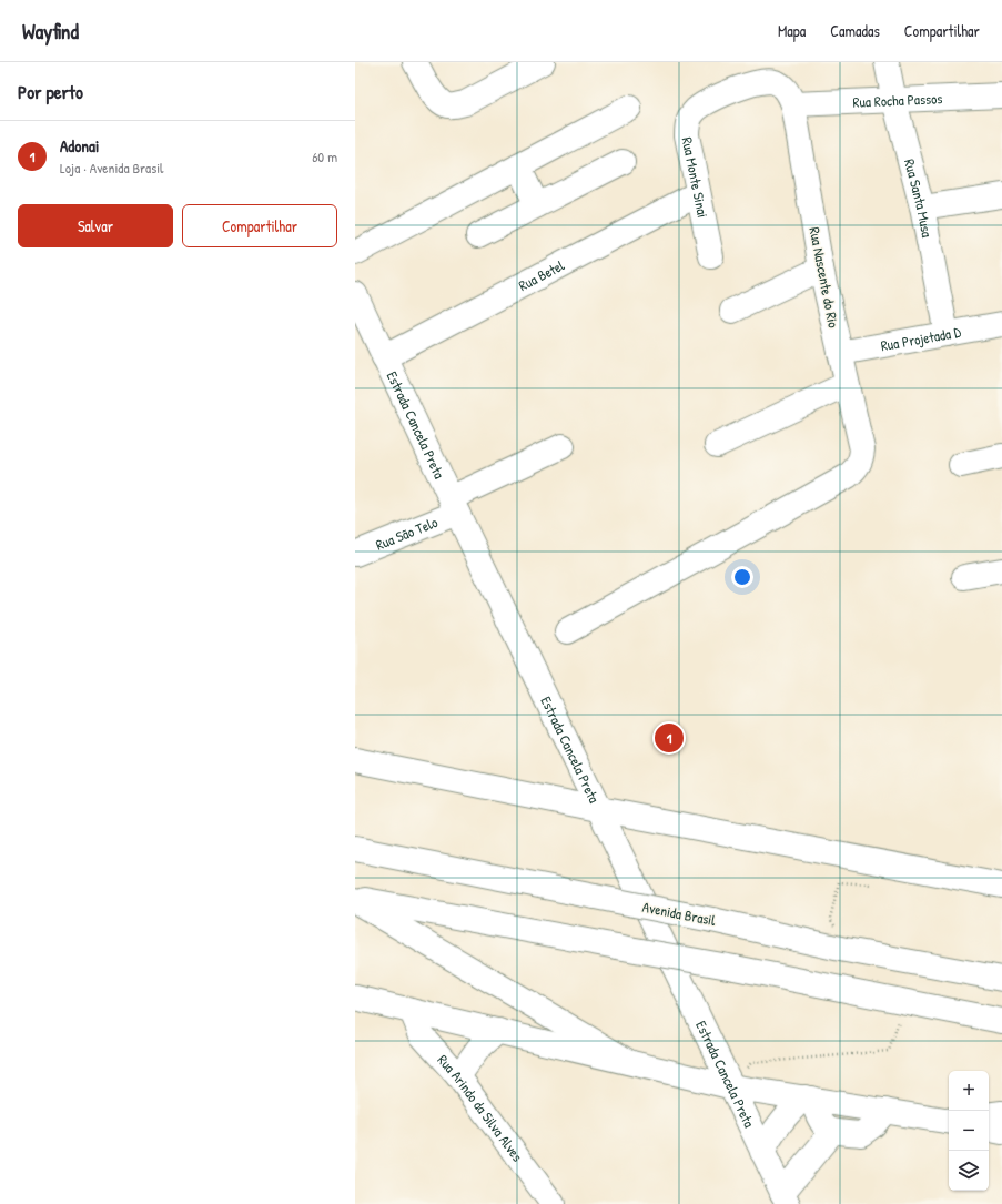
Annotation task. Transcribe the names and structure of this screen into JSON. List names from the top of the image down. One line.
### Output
{"streets":{"main road":["Rua Rocha Passos","Rua Monte Sinai","Rua Santa Musa","Rua Betel","Rua Nascente do Rio","Rua Projetada D","Estrada Cancela Preta","Rua São Telo","Avenida Brasil","Rua Arindo da Silva Alves"]},"crossings":[["Rua Rocha Passos","Rua Monte Sinai"],["Rua Rocha Passos","Rua Santa Musa"],["Rua Rocha Passos","Rua Nascente do Rio"],["Rua Monte Sinai","Rua Betel"],["Rua Monte Sinai","Rua Nascente do Rio"],["Rua Santa Musa","Rua Projetada D"],["Rua Betel","Estrada Cancela Preta"],["Rua Nascente do Rio","Rua Projetada D"],["Estrada Cancela Preta","Rua São Telo"]],"page":{"header":"Wayfind","nav":["Mapa","Camadas","Compartilhar"],"heading":"Por perto","list":[{"mark":"1","name":"Adonai","note":"Loja · Avenida Brasil","value":"60 m"}],"buttons":["Salvar","Compartilhar"],"pins":"1","map_buttons":["+","−"]}}
